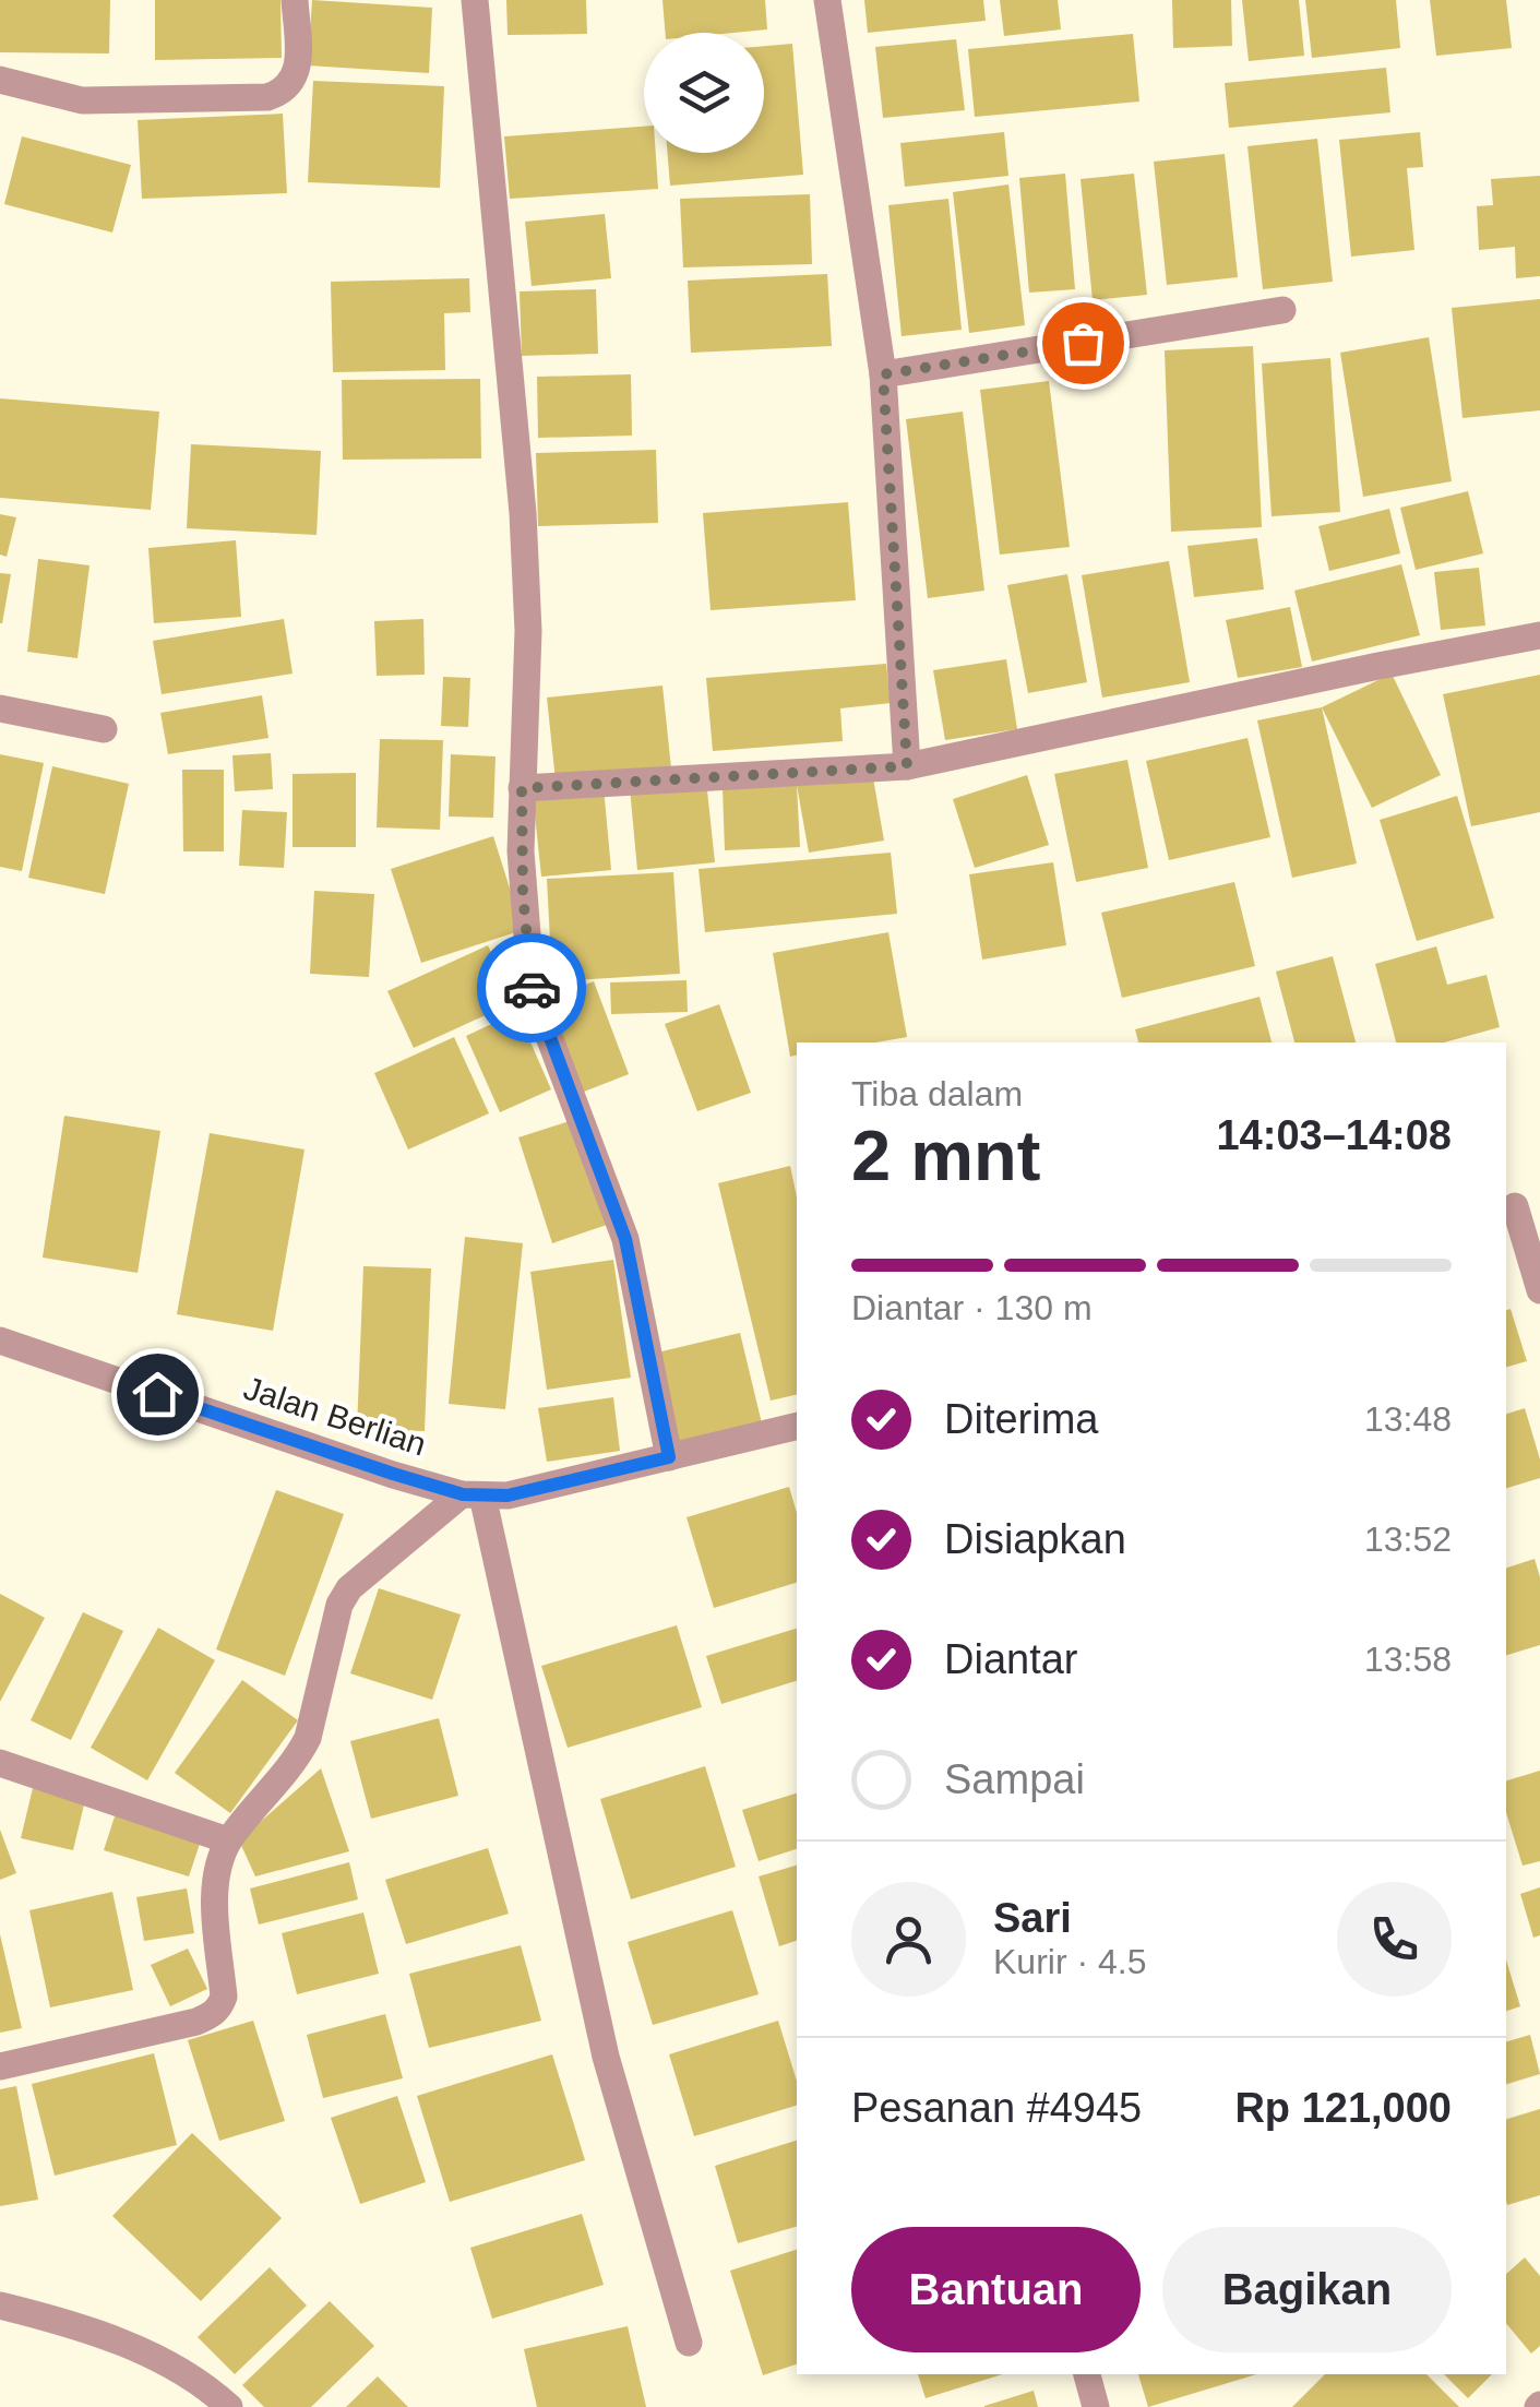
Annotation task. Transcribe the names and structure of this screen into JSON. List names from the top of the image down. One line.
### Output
{"streets":{"street":["Jalan Berlian"]},"page":{"heading":["2 mnt","Tiba dalam","14:03–14:08"],"panel":["Sari","Kurir · 4.5","Pesanan #4945","Rp 121,000"],"bar":"Diantar · 130 m","list":[["Diterima","13:48"],["Disiapkan","13:52"],["Diantar","13:58"],"Sampai"],"buttons":["Bantuan","Bagikan"]}}
